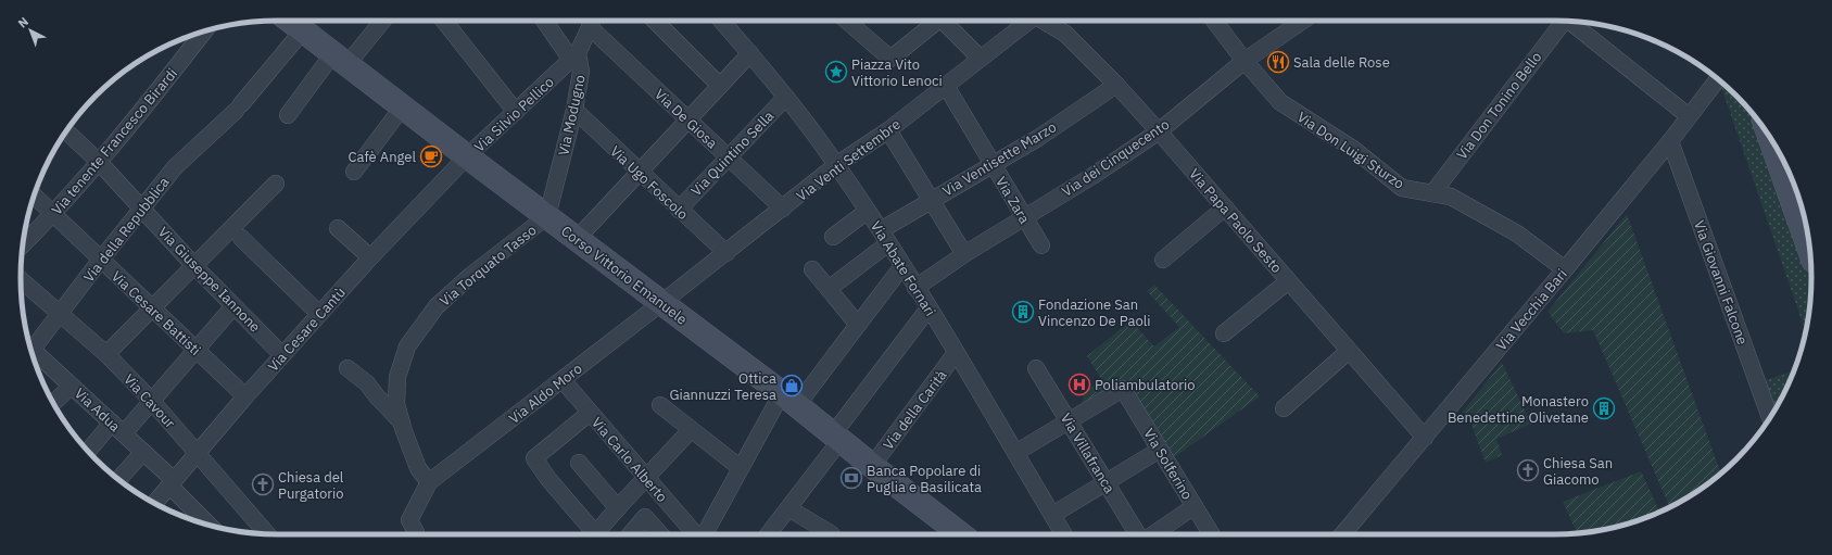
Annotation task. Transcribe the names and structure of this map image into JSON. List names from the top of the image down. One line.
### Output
{"streets":{"street":["Via Don Tonino Bello","Via Silvio Pellico","Via Modugno","Via De Giosa","Via tenente Francesco Birardi","Via Don Luigi Sturzo","Via Quintino Sella","Via dei Cinquecento","Via Ventisette Marzo","Via Venti Settembre","Via Ugo Foscolo","Via Zara","Via Papa Paolo Sesto","Via della Repubblica","Via Torquato Tasso","Via Abate Fornari","Corso Vittorio Emanuele","Via Giuseppe Iannone","Via Giovanni Falcone","Via Vecchia Bari","Via Cesare Battisti","Via Cesare Cantù","Via Aldo Moro","Via Cavour","Via Adua","Via della Carità","Via Villafranca","Via Carlo Alberto","Via Solferino"]},"crossings":[["Via Don Tonino Bello","Via Don Luigi Sturzo"],["Via Silvio Pellico","Via Modugno"],["Via Silvio Pellico","Corso Vittorio Emanuele"],["Via Silvio Pellico","Via Cesare Cantù"],["Via Modugno","Via De Giosa"],["Via Modugno","Via Ugo Foscolo"],["Via Modugno","Via Torquato Tasso"],["Via Modugno","Corso Vittorio Emanuele"],["Via De Giosa","Via Quintino Sella"],["Via De Giosa","Via Venti Settembre"],["Via tenente Francesco Birardi","Via Giuseppe Iannone"],["Via tenente Francesco Birardi","Via Cesare Battisti"],["Via Don Luigi Sturzo","Via dei Cinquecento"],["Via Don Luigi Sturzo","Via Vecchia Bari"],["Via Quintino Sella","Via Ugo Foscolo"],["Via Quintino Sella","Via Abate Fornari"],["Via dei Cinquecento","Via Zara"],["Via dei Cinquecento","Via Papa Paolo Sesto"],["Via dei Cinquecento","Via Abate Fornari"],["Via Ventisette Marzo","Via Zara"],["Via Ventisette Marzo","Via Papa Paolo Sesto"],["Via Ventisette Marzo","Via Abate Fornari"],["Via Venti Settembre","Via Ugo Foscolo"],["Via Venti Settembre","Via Zara"],["Via Venti Settembre","Via Abate Fornari"],["Via Venti Settembre","Corso Vittorio Emanuele"],["Via Venti Settembre","Via Aldo Moro"],["Via Papa Paolo Sesto","Via Vecchia Bari"],["Via della Repubblica","Corso Vittorio Emanuele"],["Via della Repubblica","Via Giuseppe Iannone"],["Via della Repubblica","Via Cesare Battisti"],["Via della Repubblica","Via Cavour"],["Via Torquato Tasso","Corso Vittorio Emanuele"],["Via Torquato Tasso","Via Aldo Moro"],["Via Abate Fornari","Via della Carità"],["Corso Vittorio Emanuele","Via Cesare Cantù"],["Corso Vittorio Emanuele","Via Aldo Moro"],["Corso Vittorio Emanuele","Via della Carità"],["Via Giuseppe Iannone","Via Cesare Cantù"],["Via Giovanni Falcone","Via Vecchia Bari"],["Via Cesare Battisti","Via Cesare Cantù"],["Via Cesare Cantù","Via Cavour"],["Via Cesare Cantù","Via Adua"],["Via Aldo Moro","Via Carlo Alberto"],["Via Villafranca","Via Solferino"]],"places":{"restaurant":["Sala delle Rose"],"place":["Piazza Vito Vittorio Lenoci"],"cafe":["Cafè Angel"],"building":["Fondazione San Vincenzo De Paoli","Monastero Benedettine Olivetane"],"hospital":["Poliambulatorio"],"shop":["Ottica Giannuzzi Teresa"],"church":["Chiesa San Giacomo","Chiesa del Purgatorio"],"bank":["Banca Popolare di Puglia e Basilicata"]},"north":"top left"}
